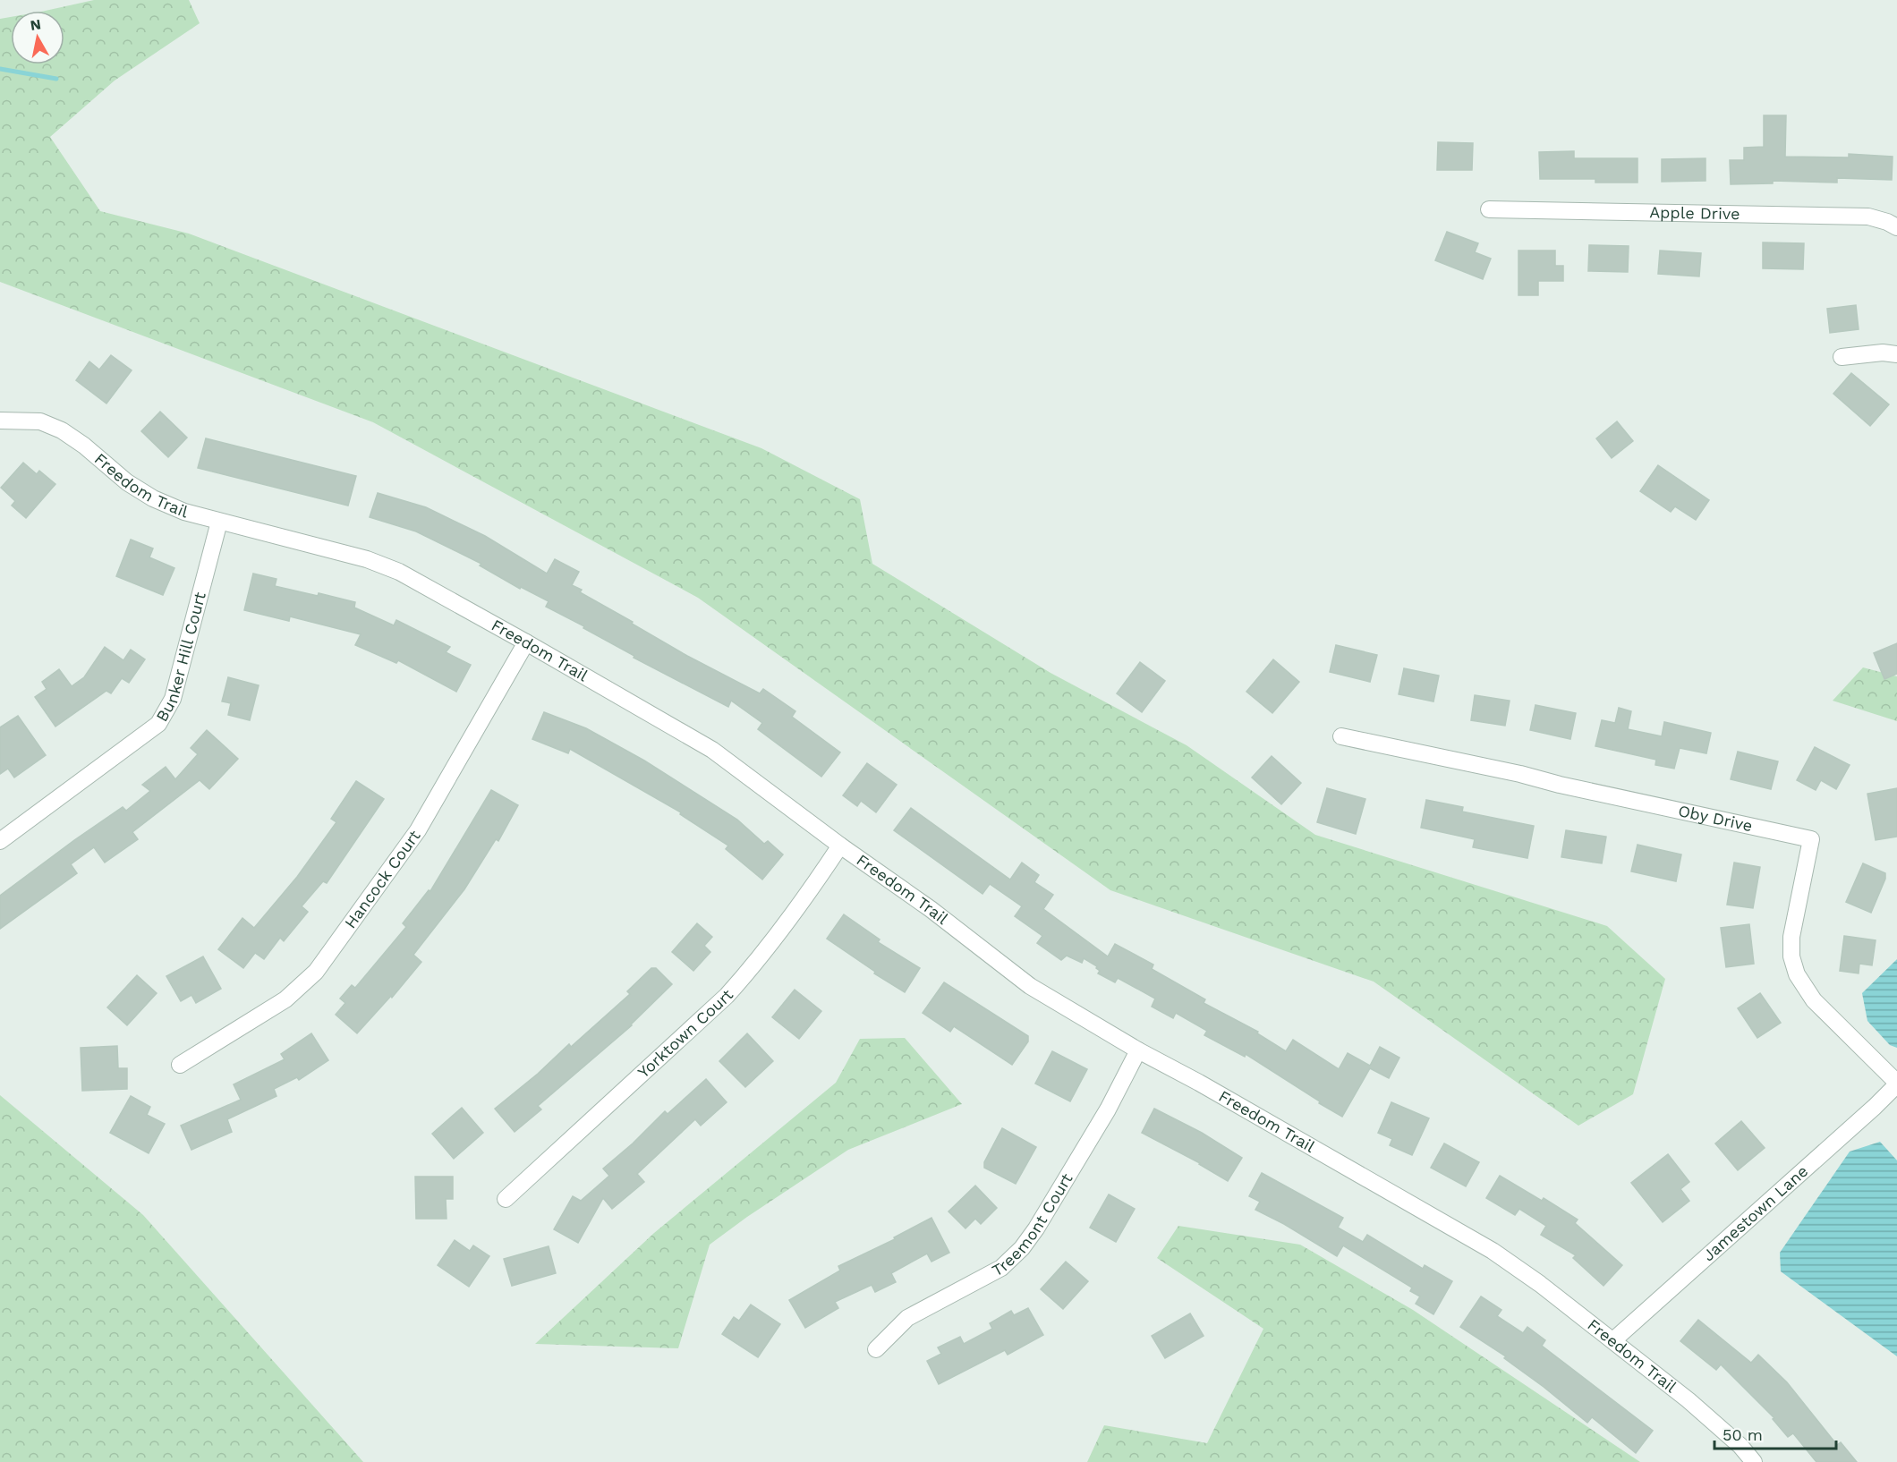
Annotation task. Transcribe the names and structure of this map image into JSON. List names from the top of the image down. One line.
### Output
{"streets":{"street":["Apple Drive","Freedom Trail","Bunker Hill Court","Oby Drive","Hancock Court","Yorktown Court","Jamestown Lane","Treemont Court"]},"crossings":[["Freedom Trail","Bunker Hill Court"],["Freedom Trail","Hancock Court"],["Freedom Trail","Yorktown Court"],["Freedom Trail","Jamestown Lane"],["Freedom Trail","Treemont Court"],["Oby Drive","Jamestown Lane"]],"scale_bar":"50 m","north":"top"}
